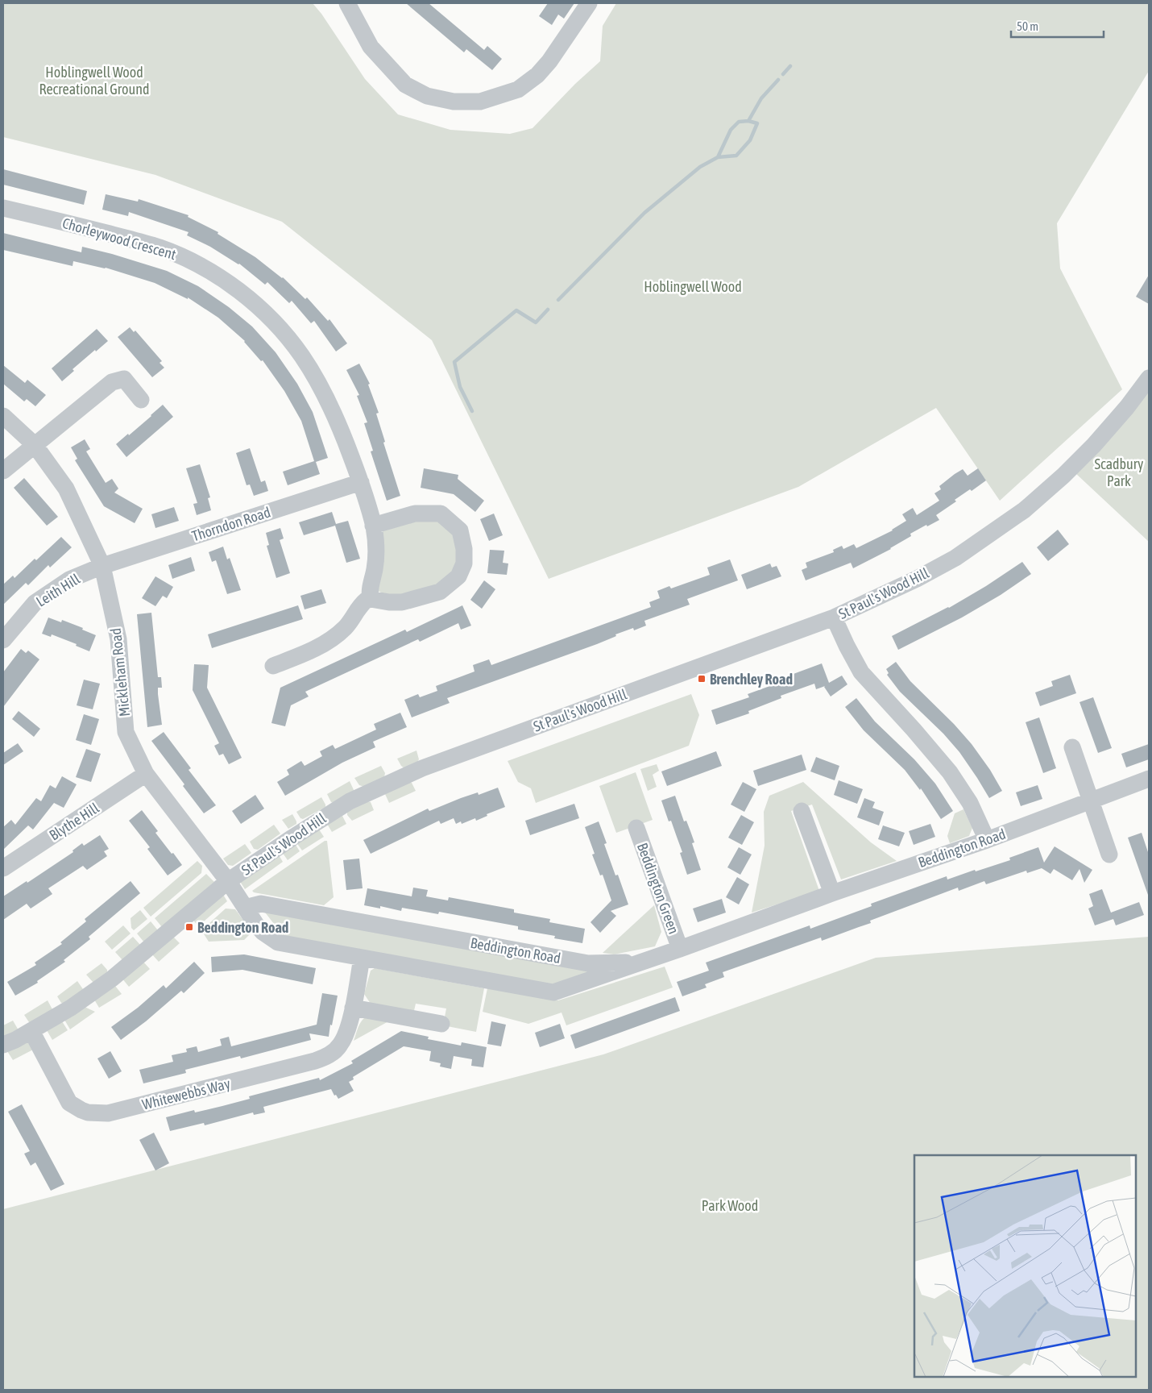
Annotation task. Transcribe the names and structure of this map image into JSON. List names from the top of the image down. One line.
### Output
{"streets":{"street":["Chorleywood Crescent","Thorndon Road","Leith Hill","St Paul's Wood Hill","Mickleham Road","Blythe Hill","Beddington Road","Beddington Green","Whitewebbs Way"]},"crossings":[["Chorleywood Crescent","Thorndon Road"],["Thorndon Road","Leith Hill"],["Thorndon Road","Mickleham Road"],["Leith Hill","Mickleham Road"],["St Paul's Wood Hill","Mickleham Road"],["St Paul's Wood Hill","Beddington Road"],["St Paul's Wood Hill","Whitewebbs Way"],["Mickleham Road","Blythe Hill"],["Mickleham Road","Beddington Road"],["Beddington Road","Beddington Green"],["Beddington Road","Whitewebbs Way"]],"parks":["Hoblingwell Wood Recreational Ground","Hoblingwell Wood","Scadbury Park","Park Wood"],"places":{"transit":["Brenchley Road","Beddington Road"]},"scale_bar":"50 m"}
